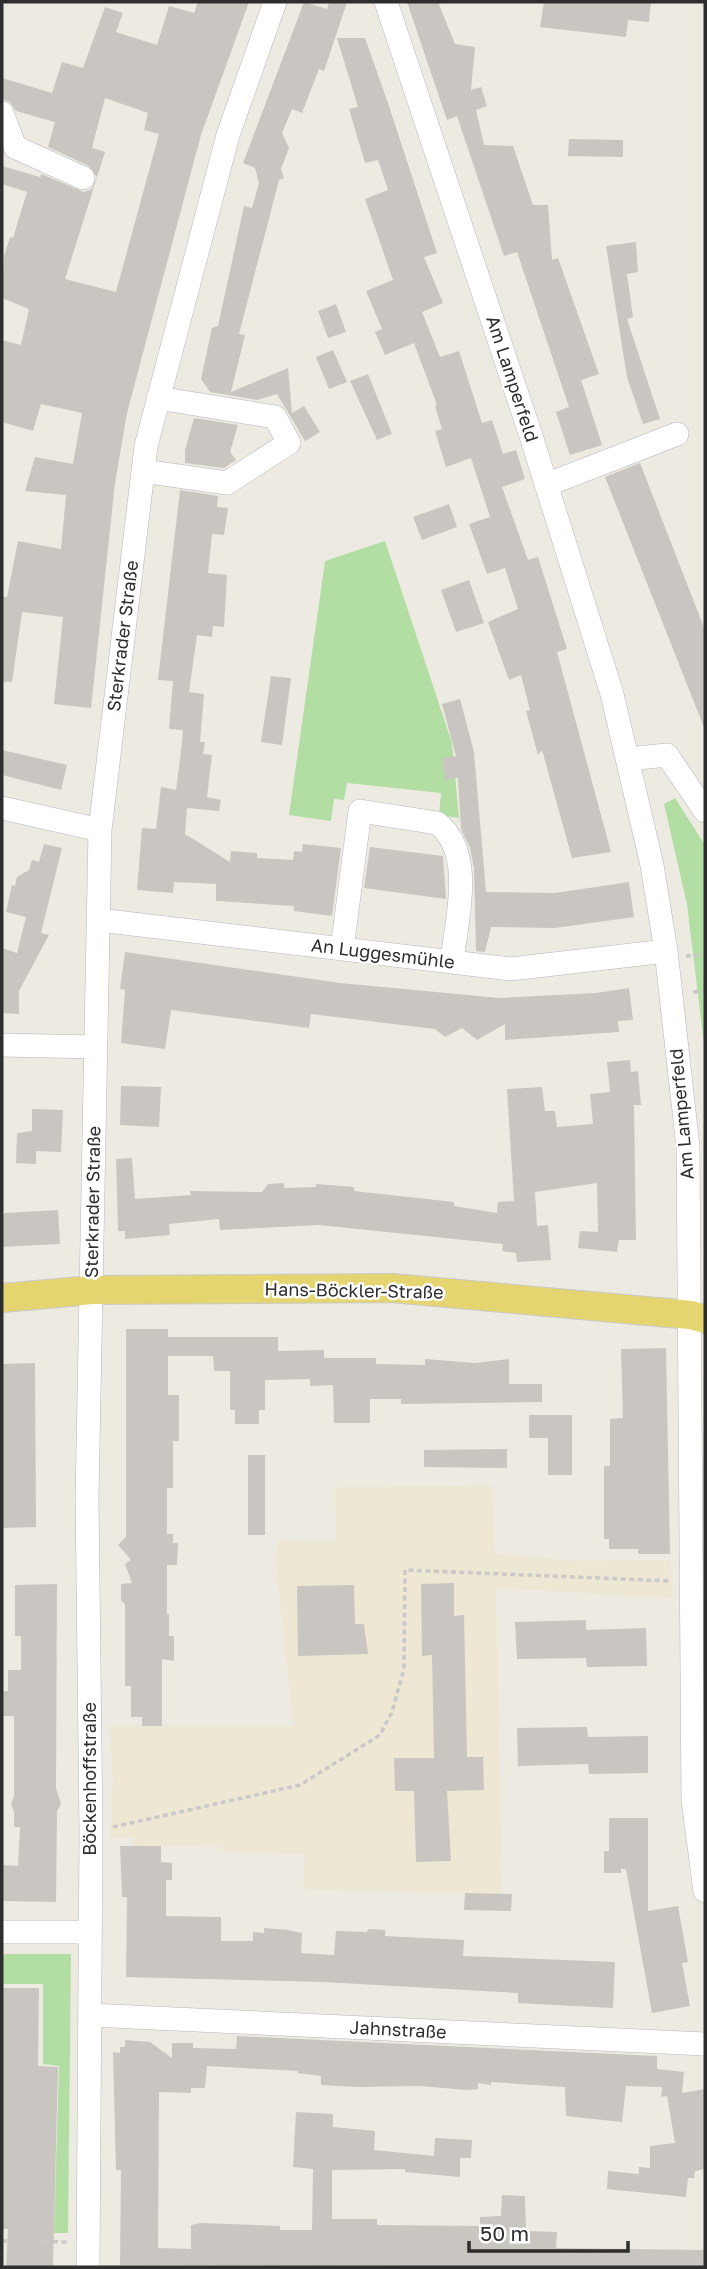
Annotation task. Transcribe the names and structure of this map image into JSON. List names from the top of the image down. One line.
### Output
{"streets":{"main road":["Hans-Böckler-Straße"],"street":["Am Lamperfeld","Sterkrader Straße","An Luggesmühle","Böckenhoffstraße","Jahnstraße"]},"crossings":[["Am Lamperfeld","An Luggesmühle"],["Am Lamperfeld","Hans-Böckler-Straße"],["Sterkrader Straße","An Luggesmühle"],["Sterkrader Straße","Hans-Böckler-Straße"],["Sterkrader Straße","Böckenhoffstraße"],["Hans-Böckler-Straße","Böckenhoffstraße"],["Böckenhoffstraße","Jahnstraße"]],"scale_bar":"50 m"}
